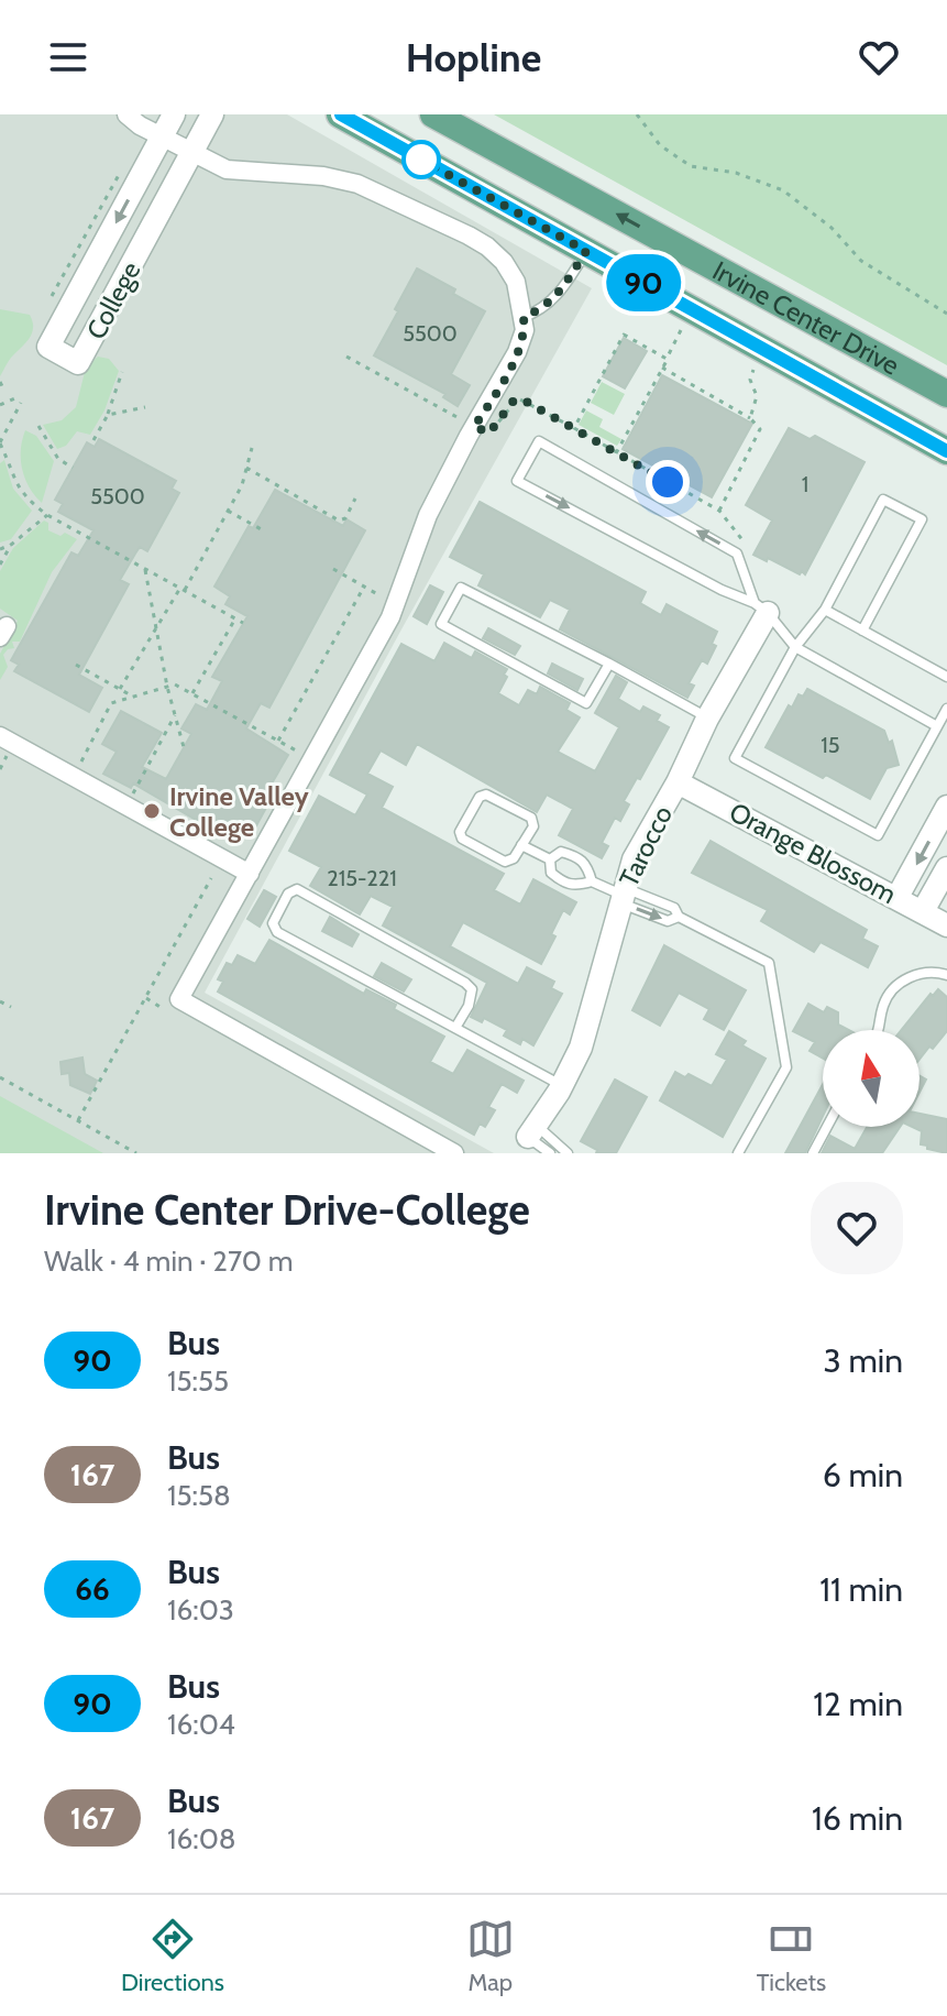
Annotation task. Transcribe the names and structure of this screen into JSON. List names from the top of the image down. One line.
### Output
{"streets":{"main road":["Irvine Center Drive"],"street":["College","Tarocco","Orange Blossom"]},"crossings":[["Tarocco","Orange Blossom"]],"places":["Irvine Valley College"],"lines":["bus line 90"],"house_numbers":["5500","1","5500","15","215-221"],"north":"top","page":{"header":"Hopline","on_map":"90","heading":["Irvine Center Drive-College","Walk · 4 min · 270 m"],"list":[{"mark":"90","name":"Bus","note":"15:55","value":"3 min"},{"mark":"167","name":"Bus","note":"15:58","value":"6 min"},{"mark":"66","name":"Bus","note":"16:03","value":"11 min"},{"mark":"90","name":"Bus","note":"16:04","value":"12 min"},{"mark":"167","name":"Bus","note":"16:08","value":"16 min"}],"tabs":["Directions","Map","Tickets"]}}
